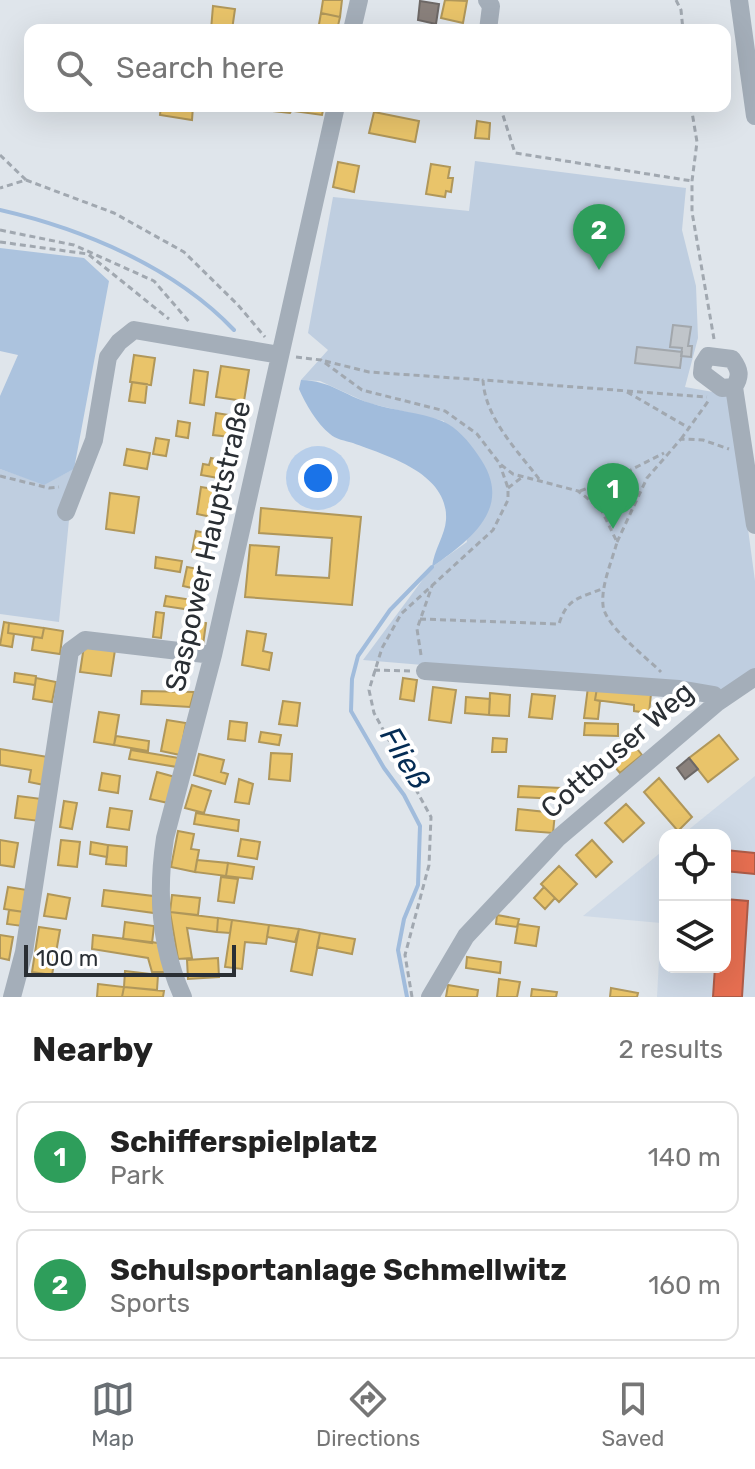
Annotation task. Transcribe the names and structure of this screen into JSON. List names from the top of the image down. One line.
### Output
{"streets":{"street":["Saspower Hauptstraße","Cottbuser Weg"]},"water":["Fließ"],"scale_bar":"100 m","page":{"search":"Search here","pins":["2","1"],"scale":"100 m","heading":["Nearby","2 results"],"list":[{"mark":"1","name":"Schifferspielplatz","note":"Park","value":"140 m"},{"mark":"2","name":"Schulsportanlage Schmellwitz","note":"Sports","value":"160 m"}],"nav":["Map","Directions","Saved"]}}
